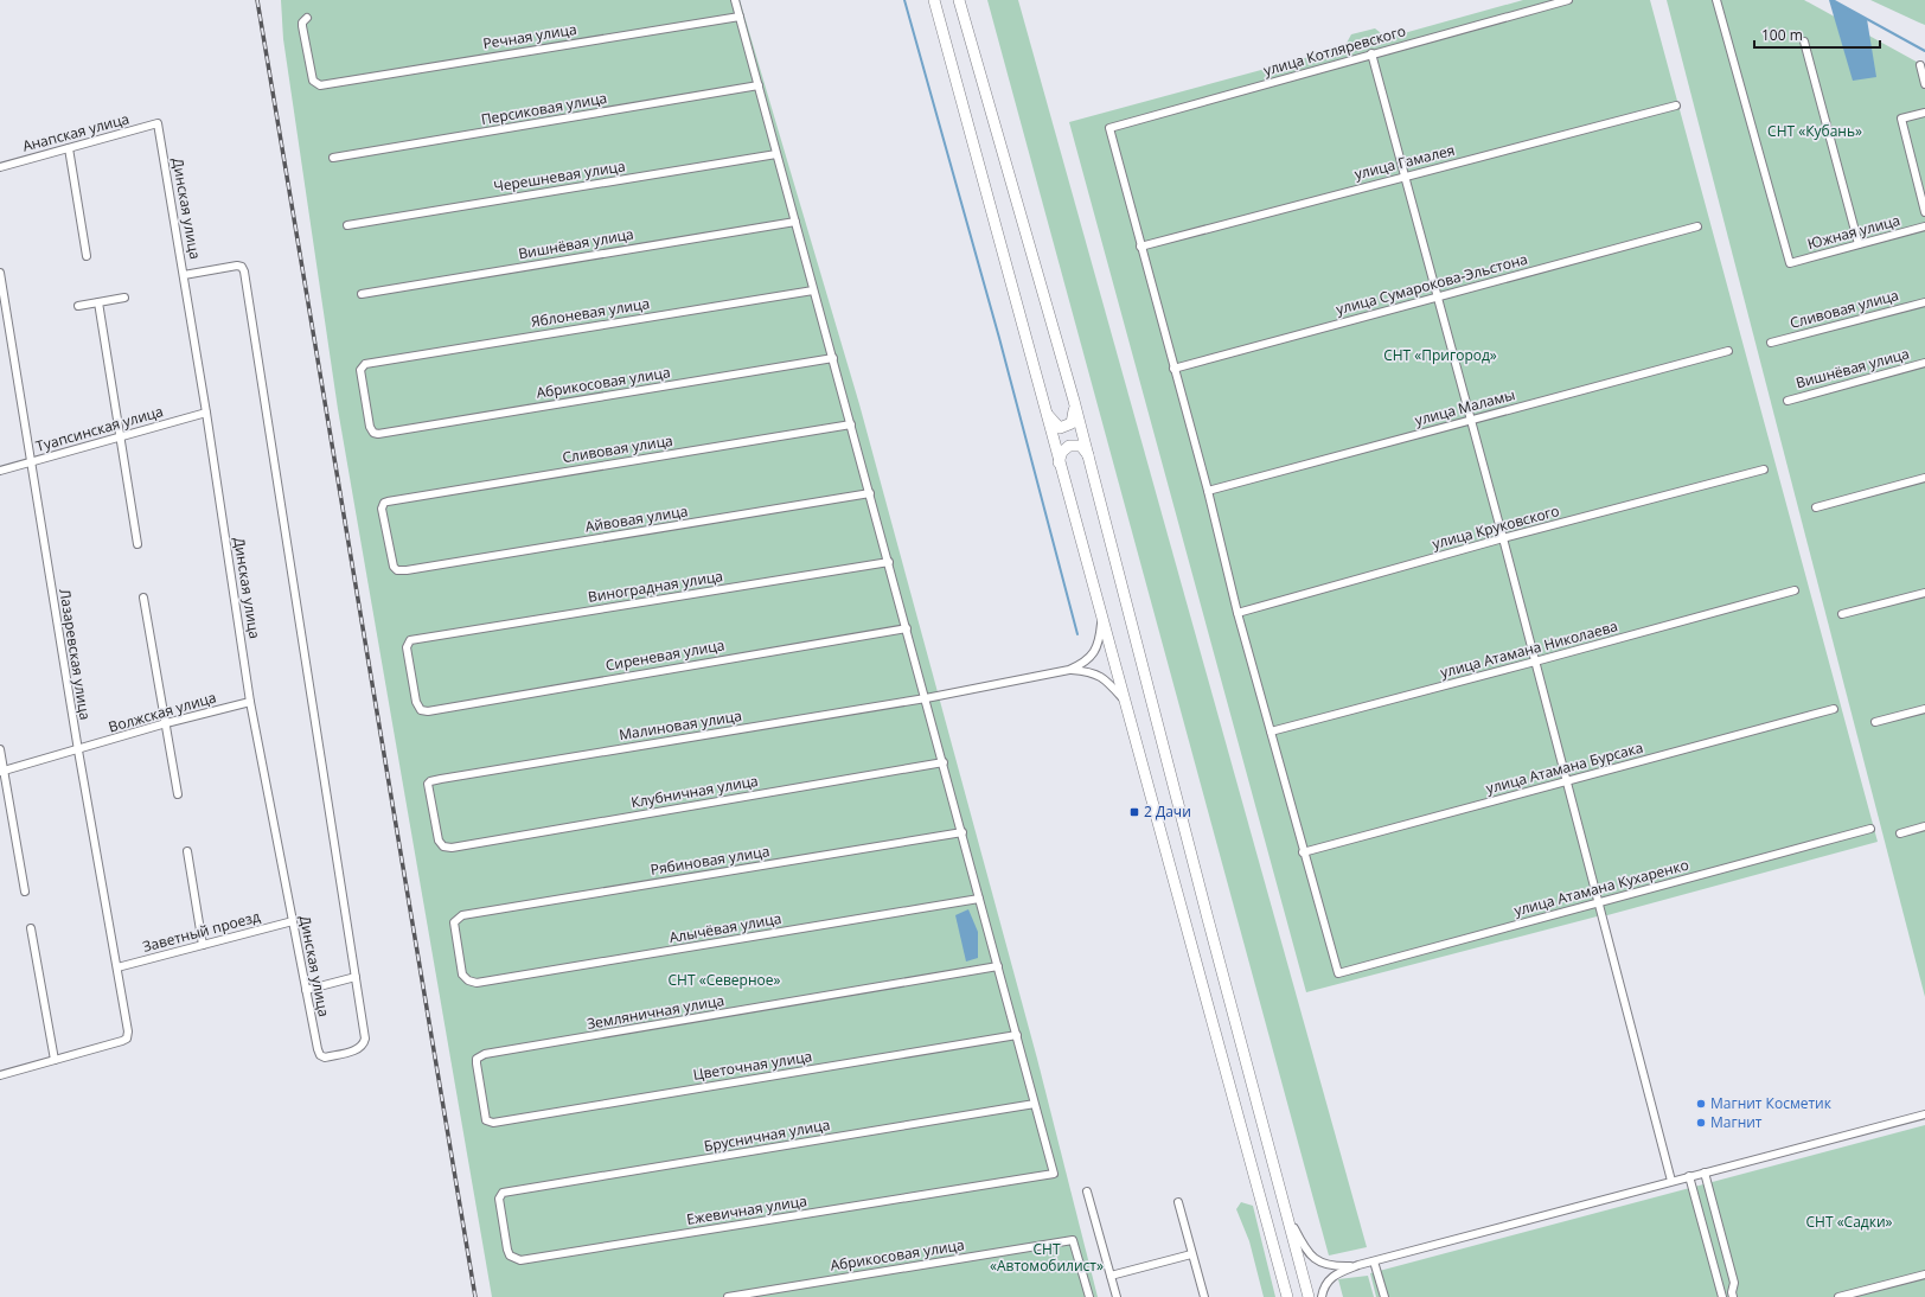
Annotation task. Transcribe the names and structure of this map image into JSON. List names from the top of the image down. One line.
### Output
{"streets":{"street":["Речная улица","улица Котляревского","Персиковая улица","Анапская улица","улица Гамалея","Черешневая улица","Динская улица","Южная улица","Вишнёвая улица","улица Сумарокова-Эльстона","Сливовая улица","Яблоневая улица","Абрикосовая улица","улица Маламы","Туапсинская улица","Айвовая улица","улица Круковского","Виноградная улица","улица Атамана Николаева","Лазаревская улица","Сиреневая улица","Волжская улица","Малиновая улица","улица Атамана Бурсака","Клубничная улица","Рябиновая улица","улица Атамана Кухаренко","Алычёвая улица","Заветный проезд","Земляничная улица","Цветочная улица","Брусничная улица","Ежевичная улица"]},"crossings":[["улица Котляревского","улица Гамалея"],["Анапская улица","Динская улица"],["Динская улица","Туапсинская улица"],["Динская улица","Волжская улица"],["Динская улица","Заветный проезд"],["Сливовая улица","Айвовая улица"],["Яблоневая улица","Абрикосовая улица"],["Туапсинская улица","Лазаревская улица"],["Виноградная улица","Сиреневая улица"],["Лазаревская улица","Волжская улица"],["Лазаревская улица","Заветный проезд"],["Малиновая улица","Клубничная улица"],["улица Атамана Бурсака","улица Атамана Кухаренко"],["Рябиновая улица","Алычёвая улица"],["Земляничная улица","Цветочная улица"],["Брусничная улица","Ежевичная улица"]],"parks":["СНТ «Кубань»","СНТ «Пригород»","СНТ «Северное»","СНТ «Садки»","СНТ «Автомобилист»"],"places":{"transit":["2 Дачи"],"other":["Магнит Косметик","Магнит"]},"scale_bar":"100 m"}
